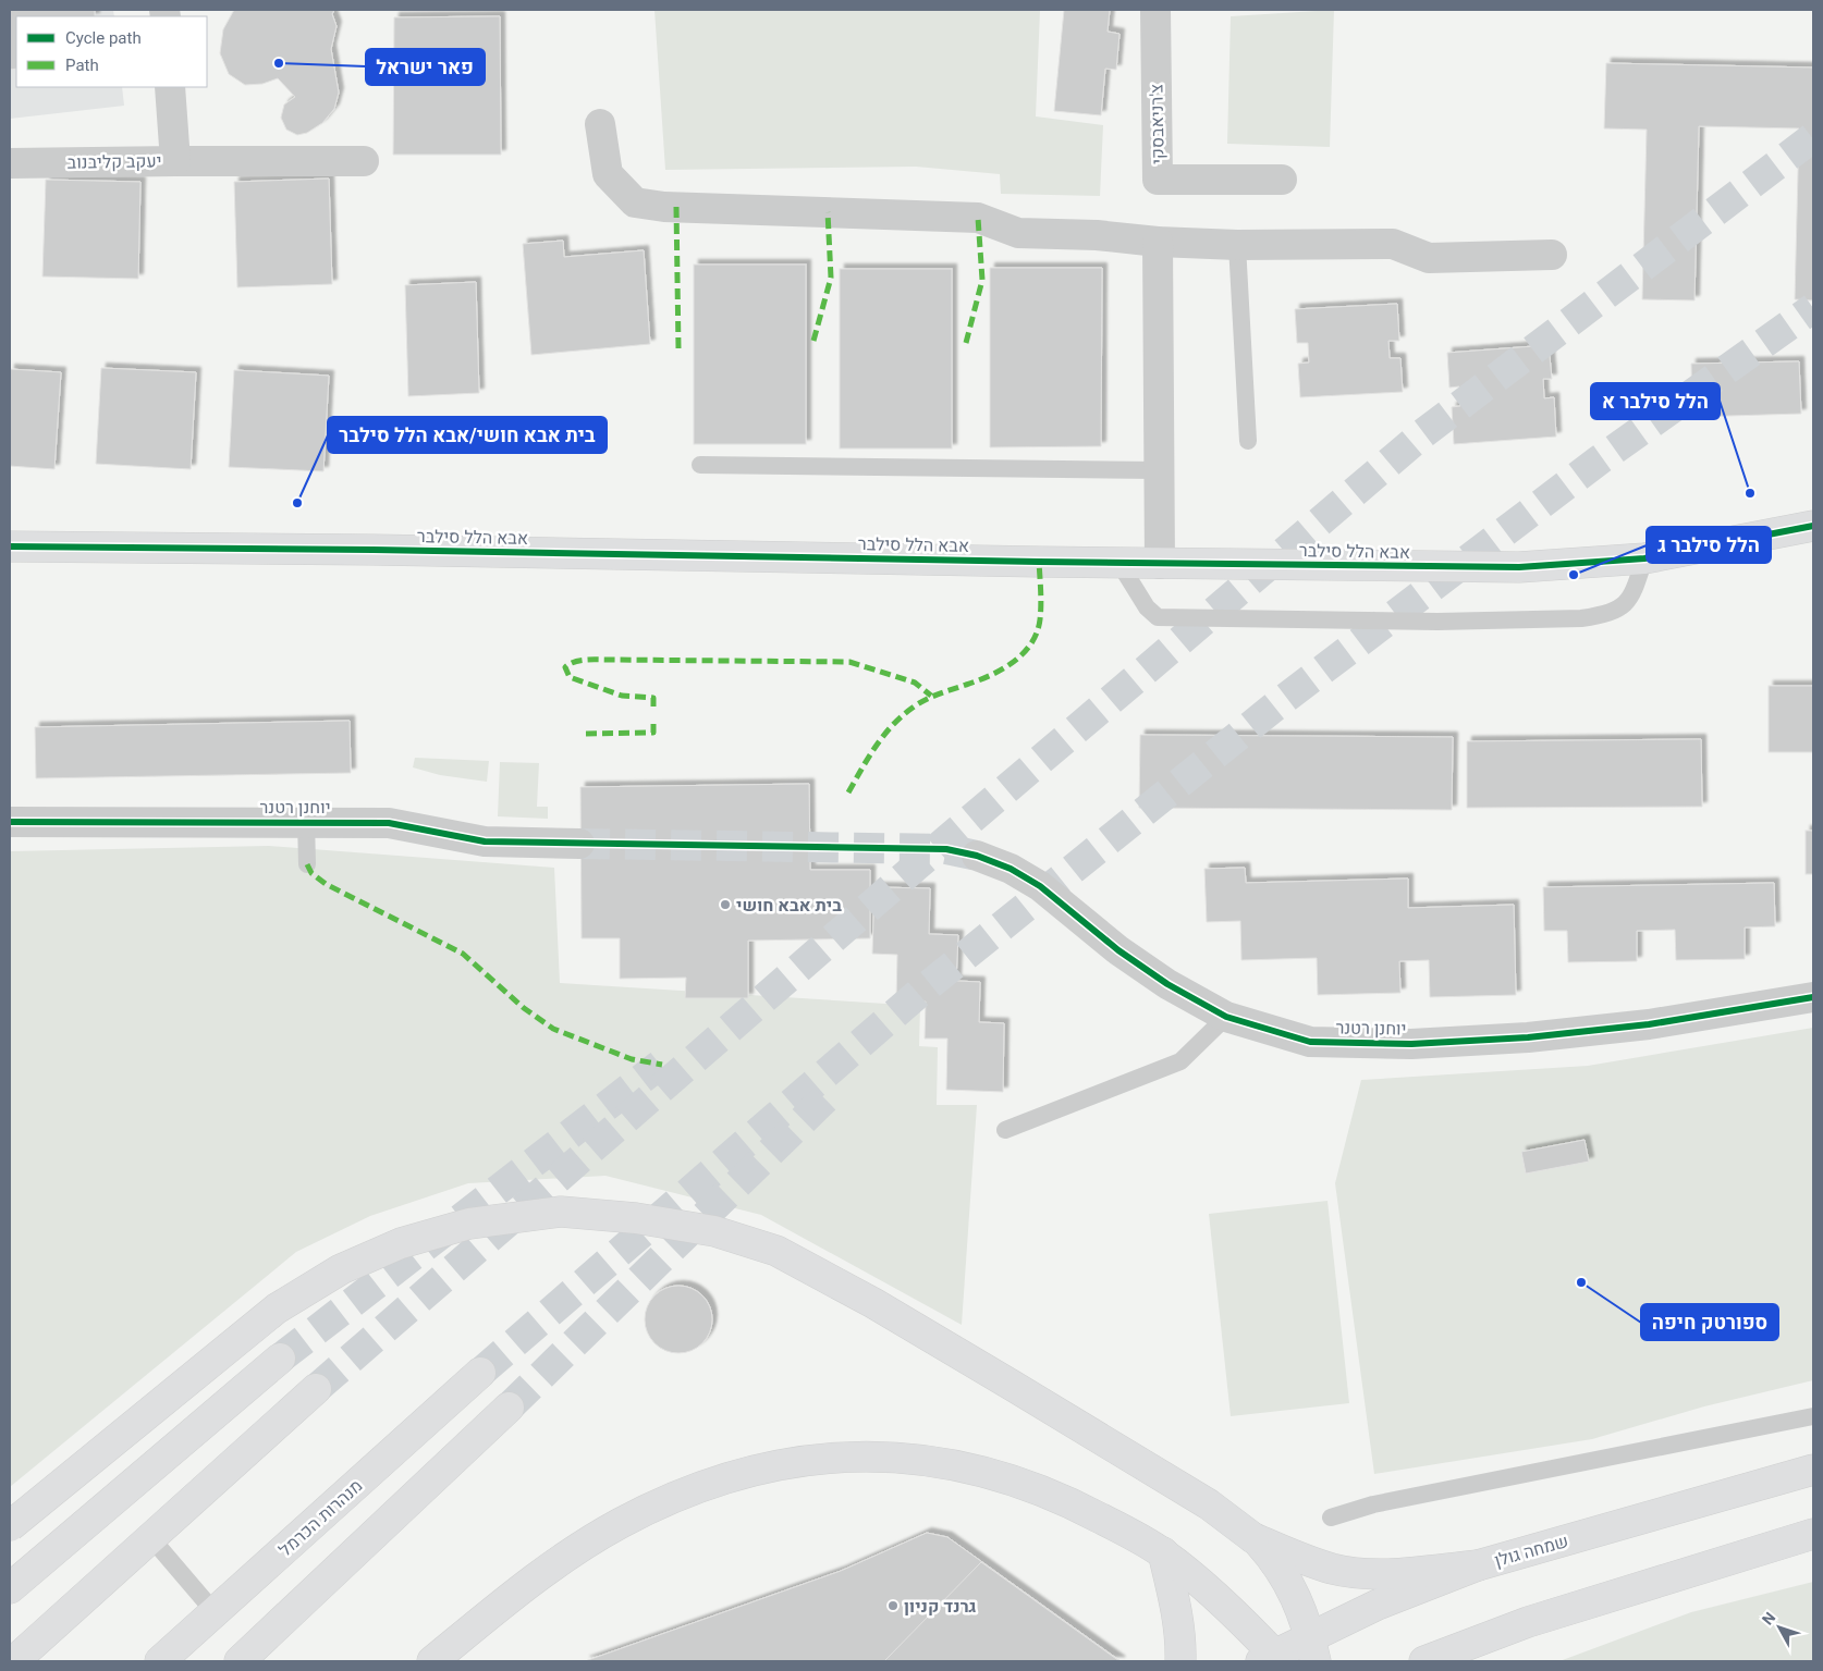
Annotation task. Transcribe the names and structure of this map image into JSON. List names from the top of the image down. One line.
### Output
{"streets":{"main road":["אבא הלל סילבר","מנהרות הכרמל","שמחה גולן"],"street":["צ'רניאבסקי","יעקב קליבנוב","יוחנן רטנר"]},"places":["פאר ישראל","הלל סילבר א","בית אבא חושי/אבא הלל סילבר","הלל סילבר ג","בית אבא חושי","ספורטק חיפה","גרנד קניון"],"legend":["Cycle path","Path"],"north":"top left"}
